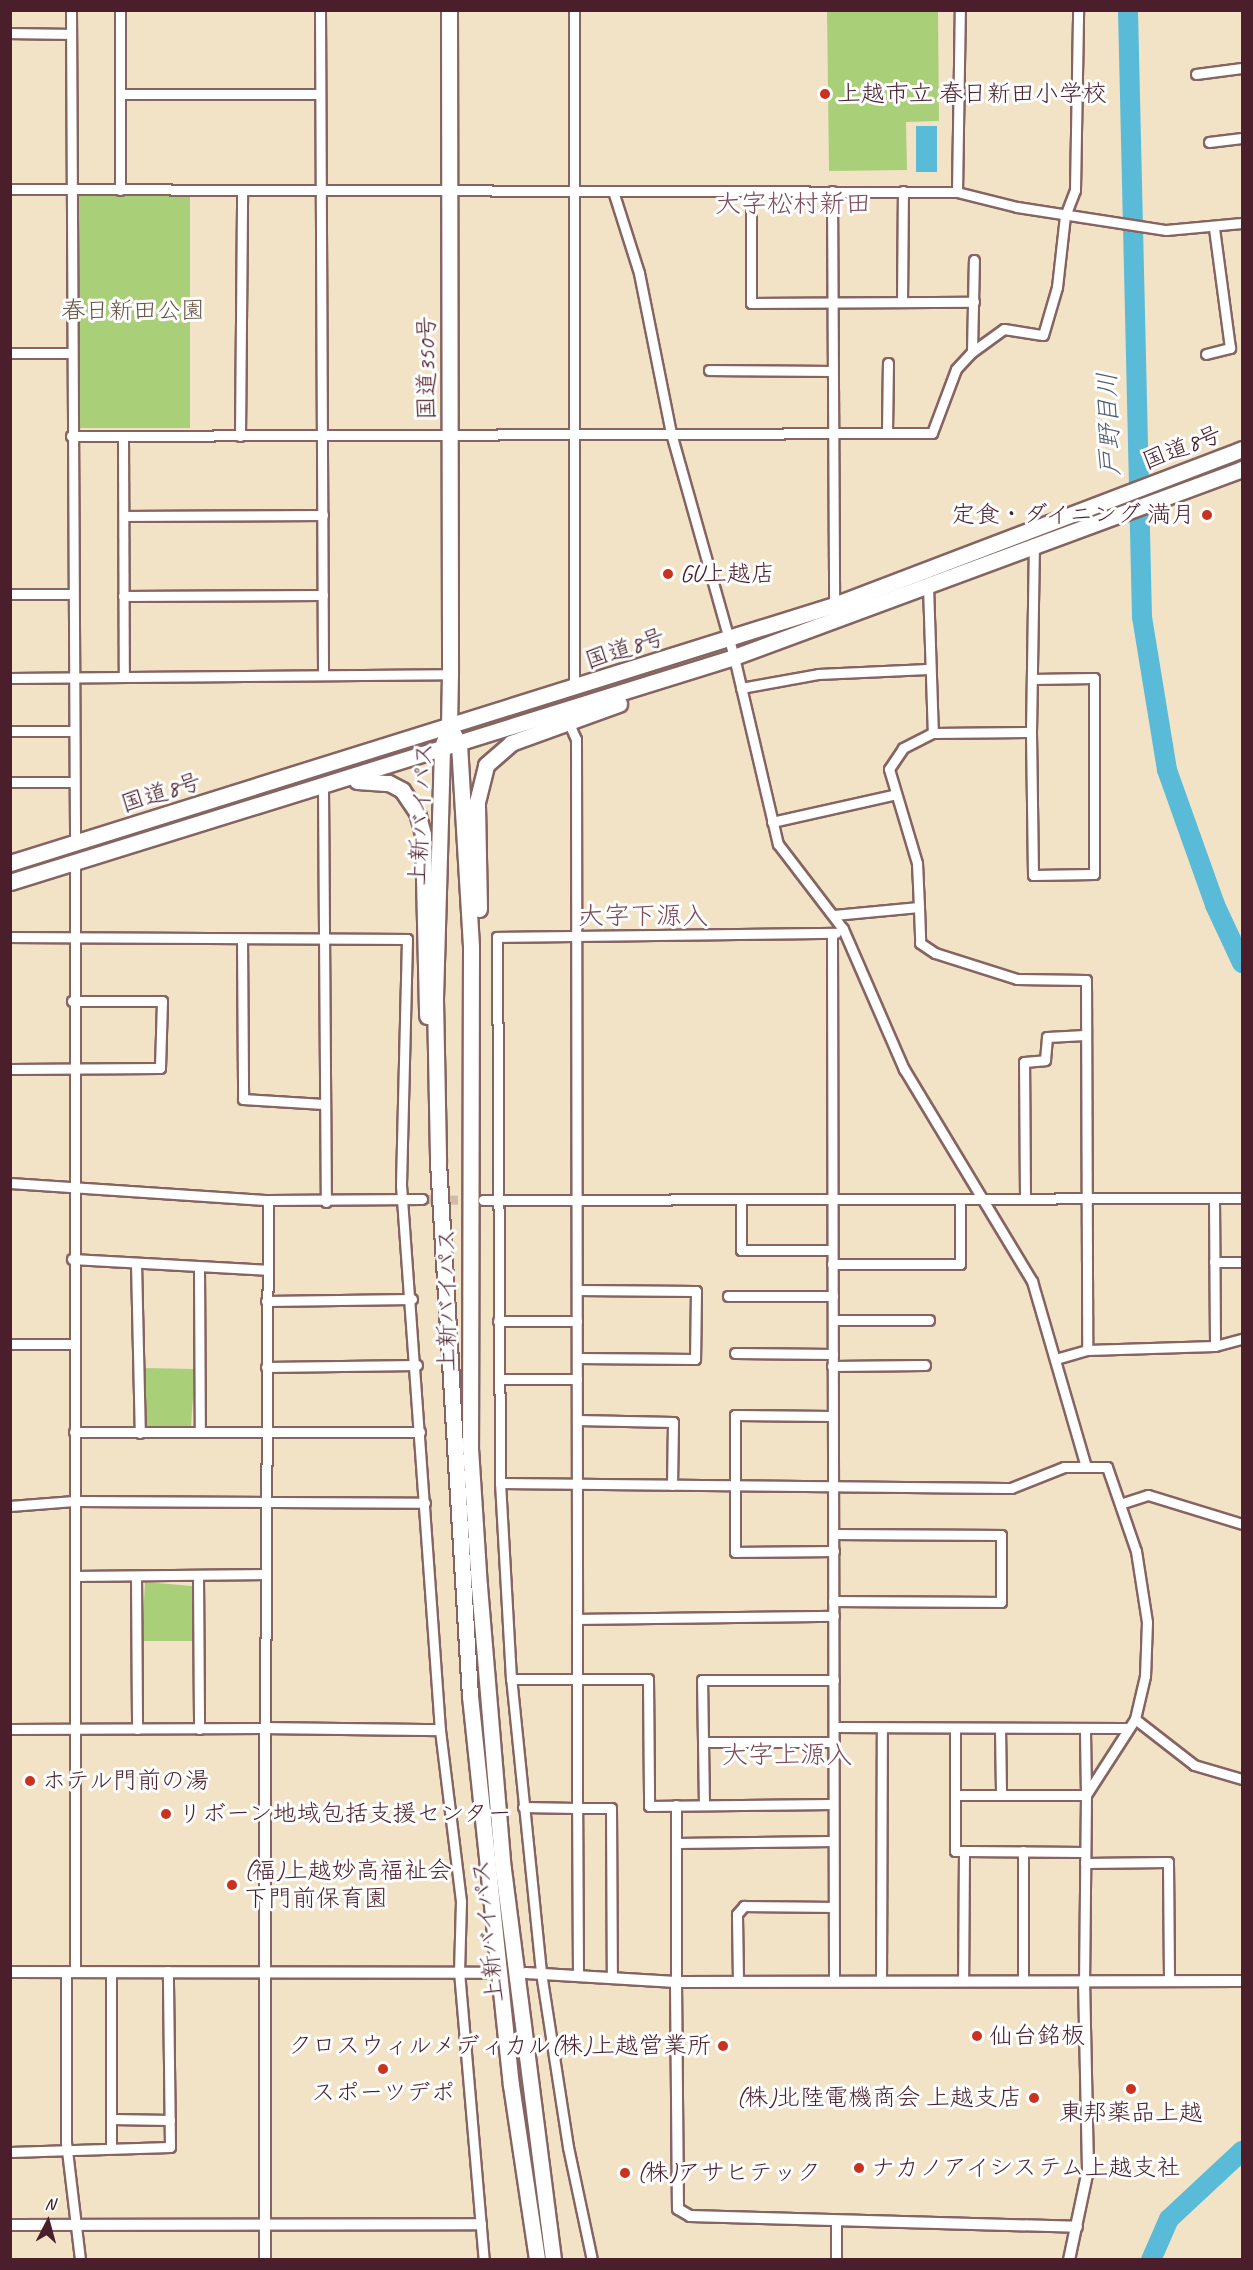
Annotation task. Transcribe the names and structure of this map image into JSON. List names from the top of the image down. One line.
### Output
{"streets":{"highway":["国道350号","国道8号","上新バイパス"]},"crossings":[["国道350号","国道8号"],["国道350号","上新バイパス"],["国道8号","上新バイパス"]],"districts":["大字松村新田","大字下源入","大字上源入"],"water":["戸野目川"],"parks":["春日新田公園"],"places":["上越市立 春日新田小学校","定食・ダイニング 満月","GU上越店","ホテル門前の湯","リボーン地域包括支援センター","(福)上越妙高福祉会 下門前保育園","仙台銘板","クロスウィルメディカル(株)上越営業所","スポーツデポ","東邦薬品上越","(株)北陸電機商会 上越支店","ナカノアイシステム上越支社","(株)アサヒテック"],"north":"top"}
